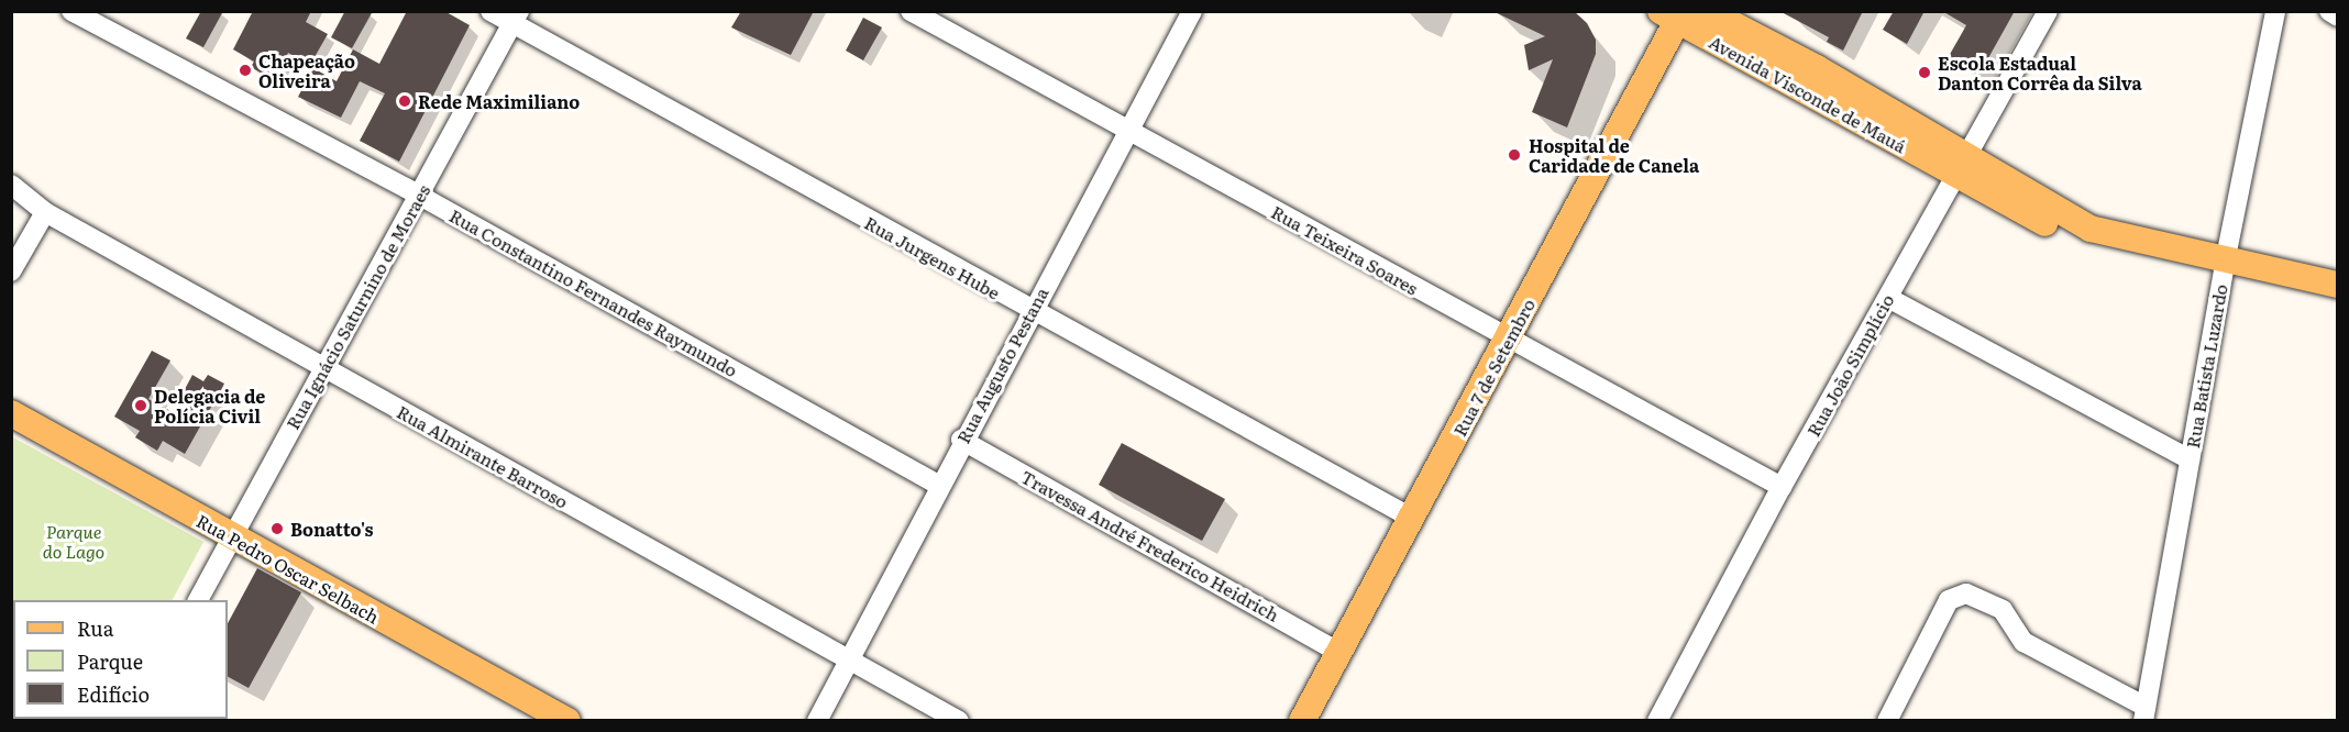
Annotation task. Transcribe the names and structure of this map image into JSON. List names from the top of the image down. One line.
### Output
{"streets":{"main road":["Avenida Visconde de Mauá","Rua 7 de Setembro","Rua Pedro Oscar Selbach"],"street":["Rua Teixeira Soares","Rua Jurgens Hube","Rua Constantino Fernandes Raymundo","Rua Ignácio Saturnino de Moraes","Rua Augusto Pestana","Rua João Simplício","Rua Batista Luzardo","Rua Almirante Barroso","Travessa André Frederico Heidrich"]},"crossings":[["Avenida Visconde de Mauá","Rua João Simplício"],["Avenida Visconde de Mauá","Rua Batista Luzardo"],["Avenida Visconde de Mauá","Rua 7 de Setembro"],["Rua Teixeira Soares","Rua Augusto Pestana"],["Rua Teixeira Soares","Rua João Simplício"],["Rua Teixeira Soares","Rua 7 de Setembro"],["Rua Jurgens Hube","Rua Ignácio Saturnino de Moraes"],["Rua Jurgens Hube","Rua Augusto Pestana"],["Rua Jurgens Hube","Rua 7 de Setembro"],["Rua Constantino Fernandes Raymundo","Rua Ignácio Saturnino de Moraes"],["Rua Constantino Fernandes Raymundo","Rua Augusto Pestana"],["Rua Ignácio Saturnino de Moraes","Rua Almirante Barroso"],["Rua Ignácio Saturnino de Moraes","Rua Pedro Oscar Selbach"],["Rua Augusto Pestana","Rua Almirante Barroso"],["Rua Augusto Pestana","Travessa André Frederico Heidrich"],["Rua 7 de Setembro","Travessa André Frederico Heidrich"]],"parks":["Parque do Lago"],"places":["Chapeação Oliveira","Escola Estadual Danton Corrêa da Silva","Rede Maximiliano","Hospital de Caridade de Canela","Delegacia de Polícia Civil","Bonatto's"],"legend":["Rua","Parque","Edifício"]}
